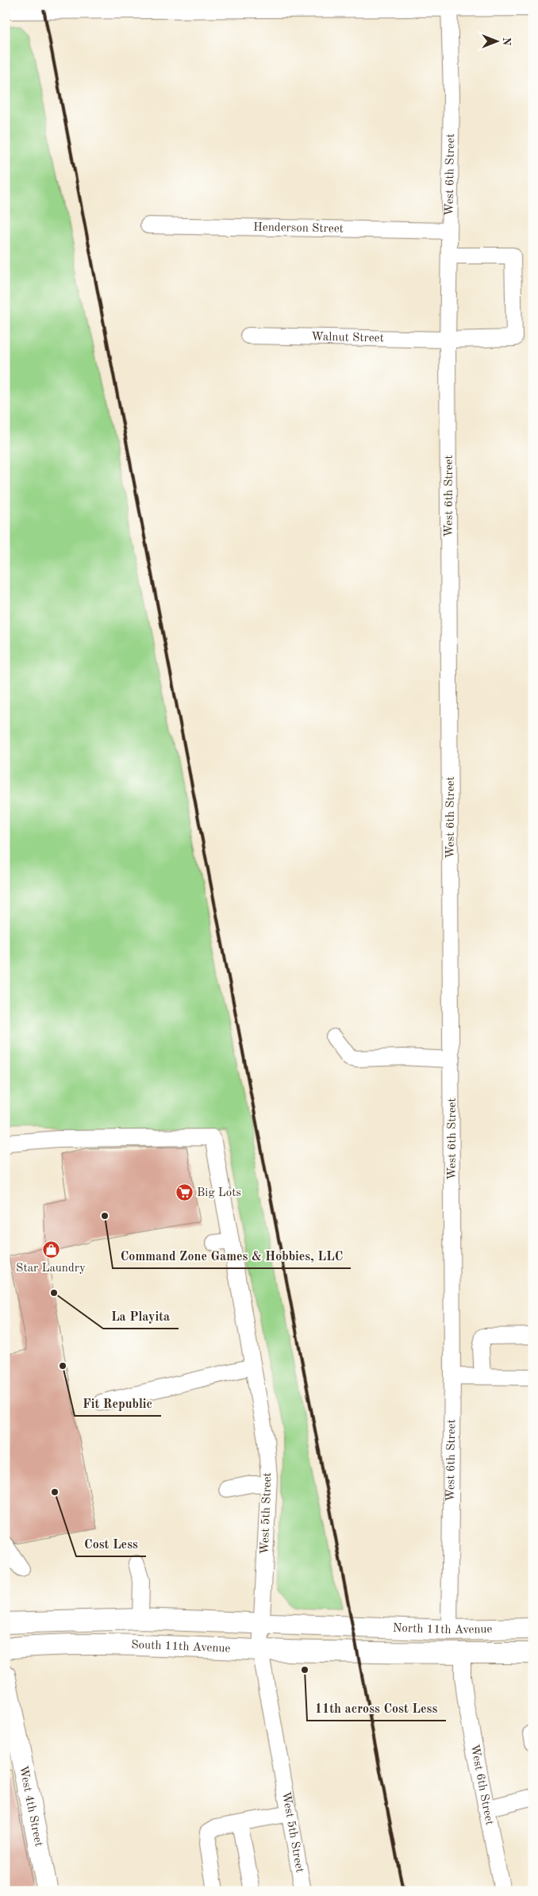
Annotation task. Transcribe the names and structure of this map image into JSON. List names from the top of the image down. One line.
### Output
{"streets":{"main road":["North 11th Avenue","South 11th Avenue","West 4th Street"],"street":["West 6th Street","Henderson Street","Walnut Street","West 5th Street"]},"crossings":[["West 6th Street","Henderson Street"],["West 6th Street","Walnut Street"],["West 6th Street","North 11th Avenue"],["West 5th Street","North 11th Avenue"],["West 5th Street","South 11th Avenue"],["North 11th Avenue","South 11th Avenue"]],"places":{"supermarket":["Big Lots"],"other":["Command Zone Games & Hobbies, LLC","La Playita","Fit Republic","Cost Less","11th across Cost Less"],"shop":["Star Laundry"]},"north":"right"}
